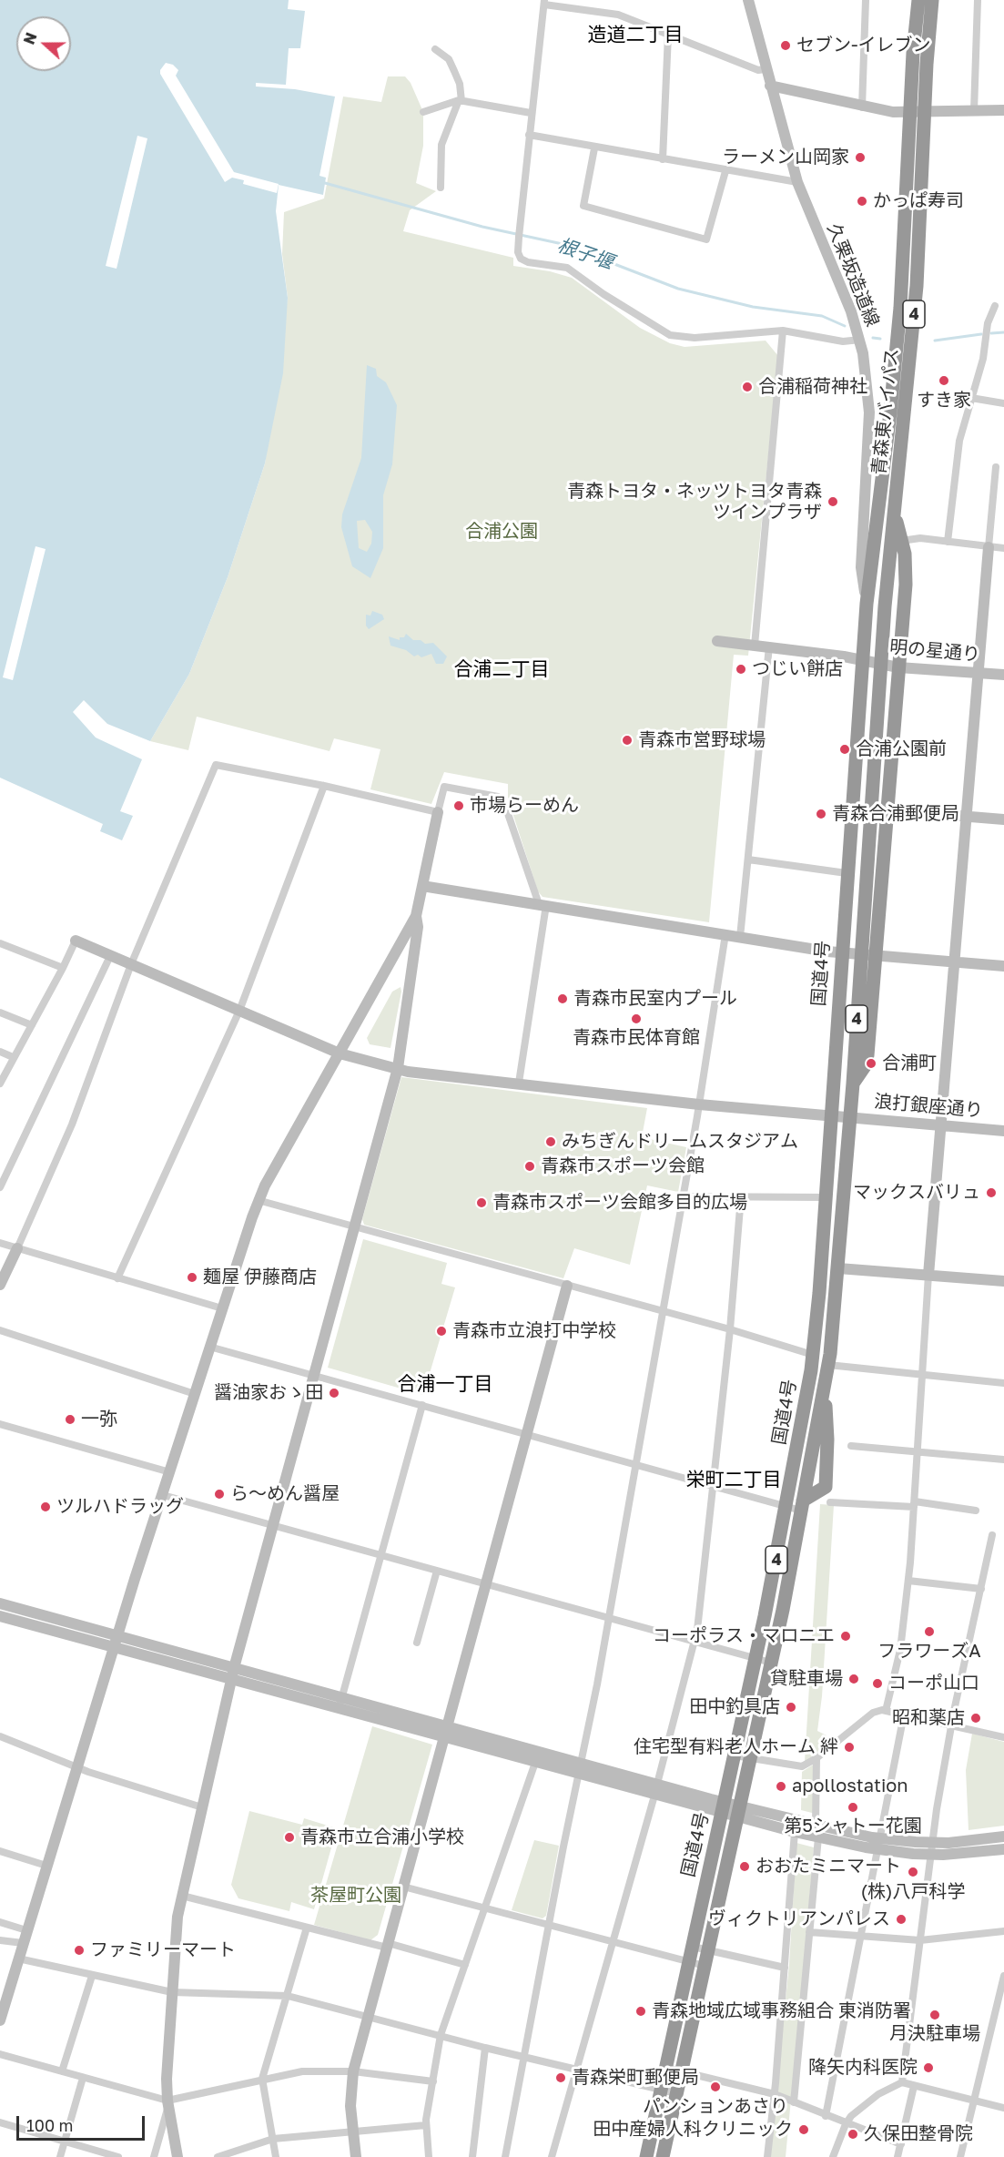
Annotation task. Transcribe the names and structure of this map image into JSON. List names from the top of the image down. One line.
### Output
{"streets":{"highway":["4","青森東バイパス","国道4号"],"street":["久栗坂造道線","明の星通り","浪打銀座通り"]},"crossings":[["久栗坂造道線","青森東バイパス"],["青森東バイパス","明の星通り"],["青森東バイパス","国道4号"],["明の星通り","国道4号"],["国道4号","浪打銀座通り"]],"districts":["造道二丁目","合浦二丁目","合浦一丁目","栄町二丁目"],"water":["根子堰"],"parks":["合浦公園","茶屋町公園"],"places":["セブン-イレブン","ラーメン山岡家","かっぱ寿司","すき家","合浦稲荷神社","青森トヨタ・ネッツトヨタ青森 ツインプラザ","つじい餅店","青森市営野球場","合浦公園前","市場らーめん","青森合浦郵便局","青森市民室内プール","青森市民体育館","合浦町","みちぎんドリームスタジアム","青森市スポーツ会館","マックスバリュ","青森市スポーツ会館多目的広場","麺屋 伊藤商店","青森市立浪打中学校","醤油家おゝ田","一弥","ら～めん醤屋","ツルハドラッグ","フラワーズA","コーポラス・マロニエ","貸駐車場","コーポ山口","田中釣具店","昭和薬店","住宅型有料老人ホーム 絆","apollostation","第5シャトー花園","青森市立合浦小学校","おおたミニマート","(株)八戸科学","ヴィクトリアンパレス","ファミリーマート","青森地域広域事務組合 東消防署","月決駐車場","降矢内科医院","青森栄町郵便局","パンションあさり","田中産婦人科クリニック","久保田整骨院"],"scale_bar":"100 m","north":"left"}
